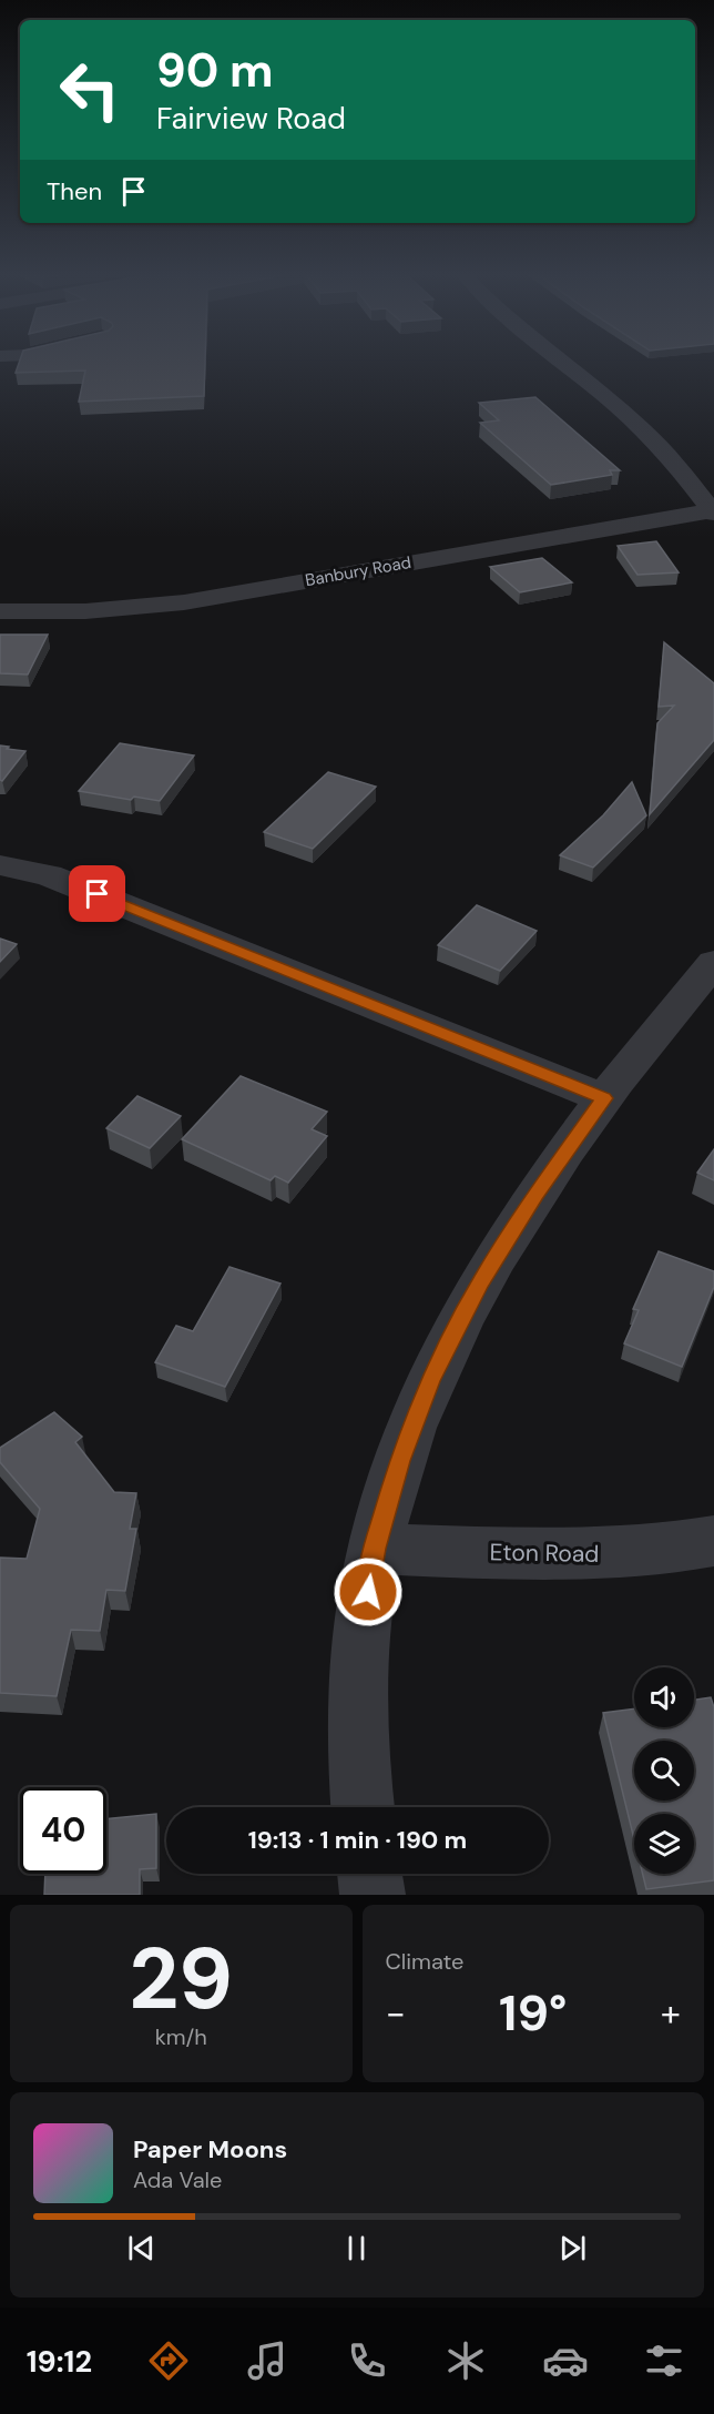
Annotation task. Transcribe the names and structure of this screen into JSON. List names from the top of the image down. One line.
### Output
{"streets":{"street":["Banbury Road","Eton Road"]},"page":{"turn":["90 m","Fairview Road"],"then":"Then","limit":"40","trip":"19:13 · 1 min · 190 m","tile":[["29","km/h"],"Climate"],"heat":["−","19°","+"],"song":["Paper Moons","Ada Vale"],"tabs":"19:12"}}
